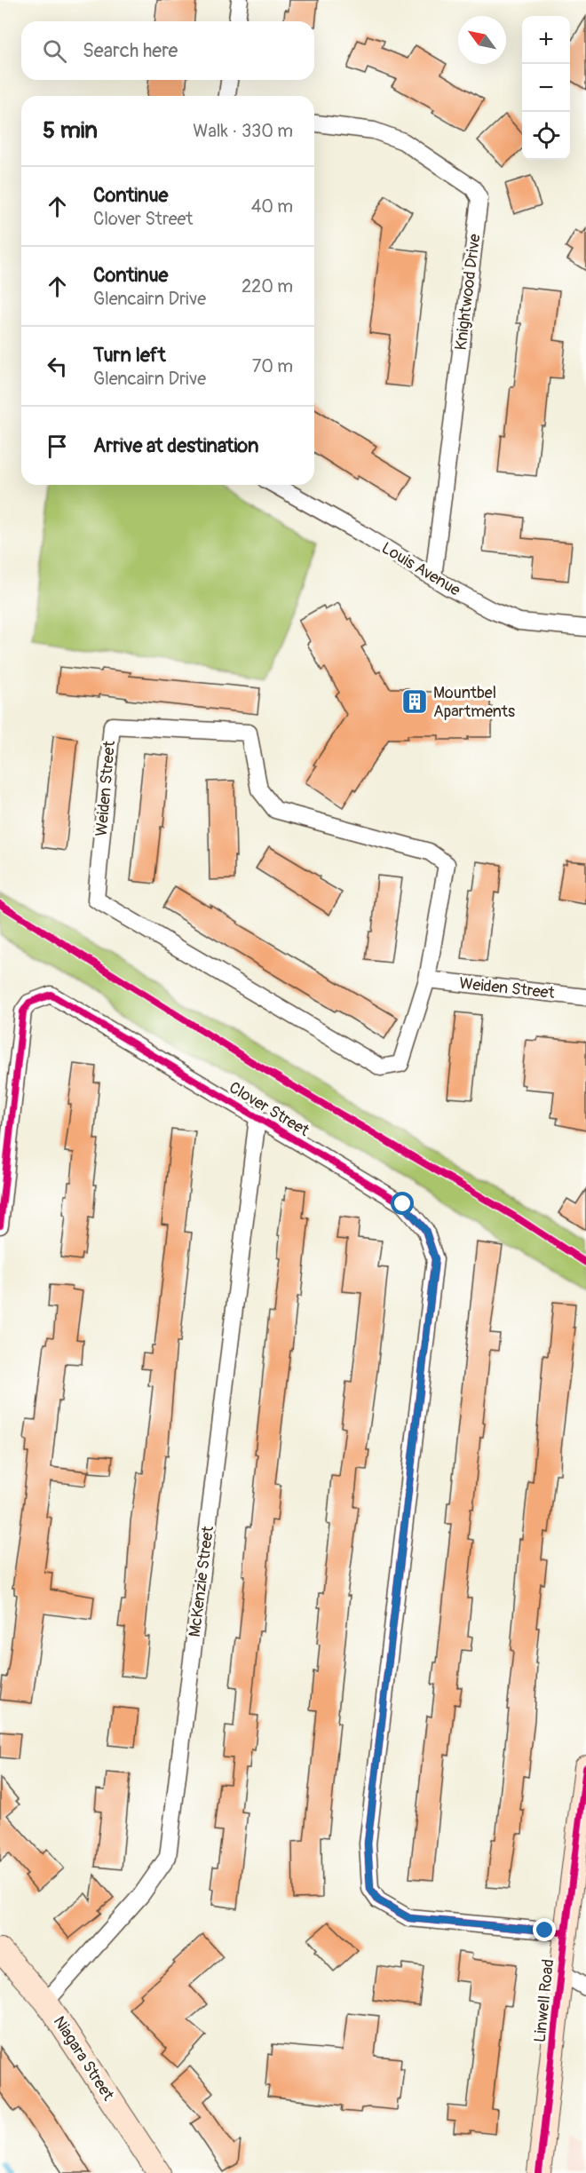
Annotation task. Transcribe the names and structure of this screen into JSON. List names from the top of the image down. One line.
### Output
{"streets":{"main road":["Linwell Road","Niagara Street"],"street":["Knightwood Drive","Louis Avenue","Weiden Street","Clover Street","McKenzie Street"]},"crossings":[["Knightwood Drive","Louis Avenue"],["Clover Street","McKenzie Street"],["Clover Street","Linwell Road"],["McKenzie Street","Niagara Street"]],"places":{"building":["Mountbel Apartments"]},"north":"top left","page":{"map_buttons":["+","−"],"search":"Search here","heading":["5 min","Walk · 330 m"],"list":[["Continue","Clover Street","40 m"],["Continue","Glencairn Drive","220 m"],["Turn left","Glencairn Drive","70 m"],"Arrive at destination"]}}
